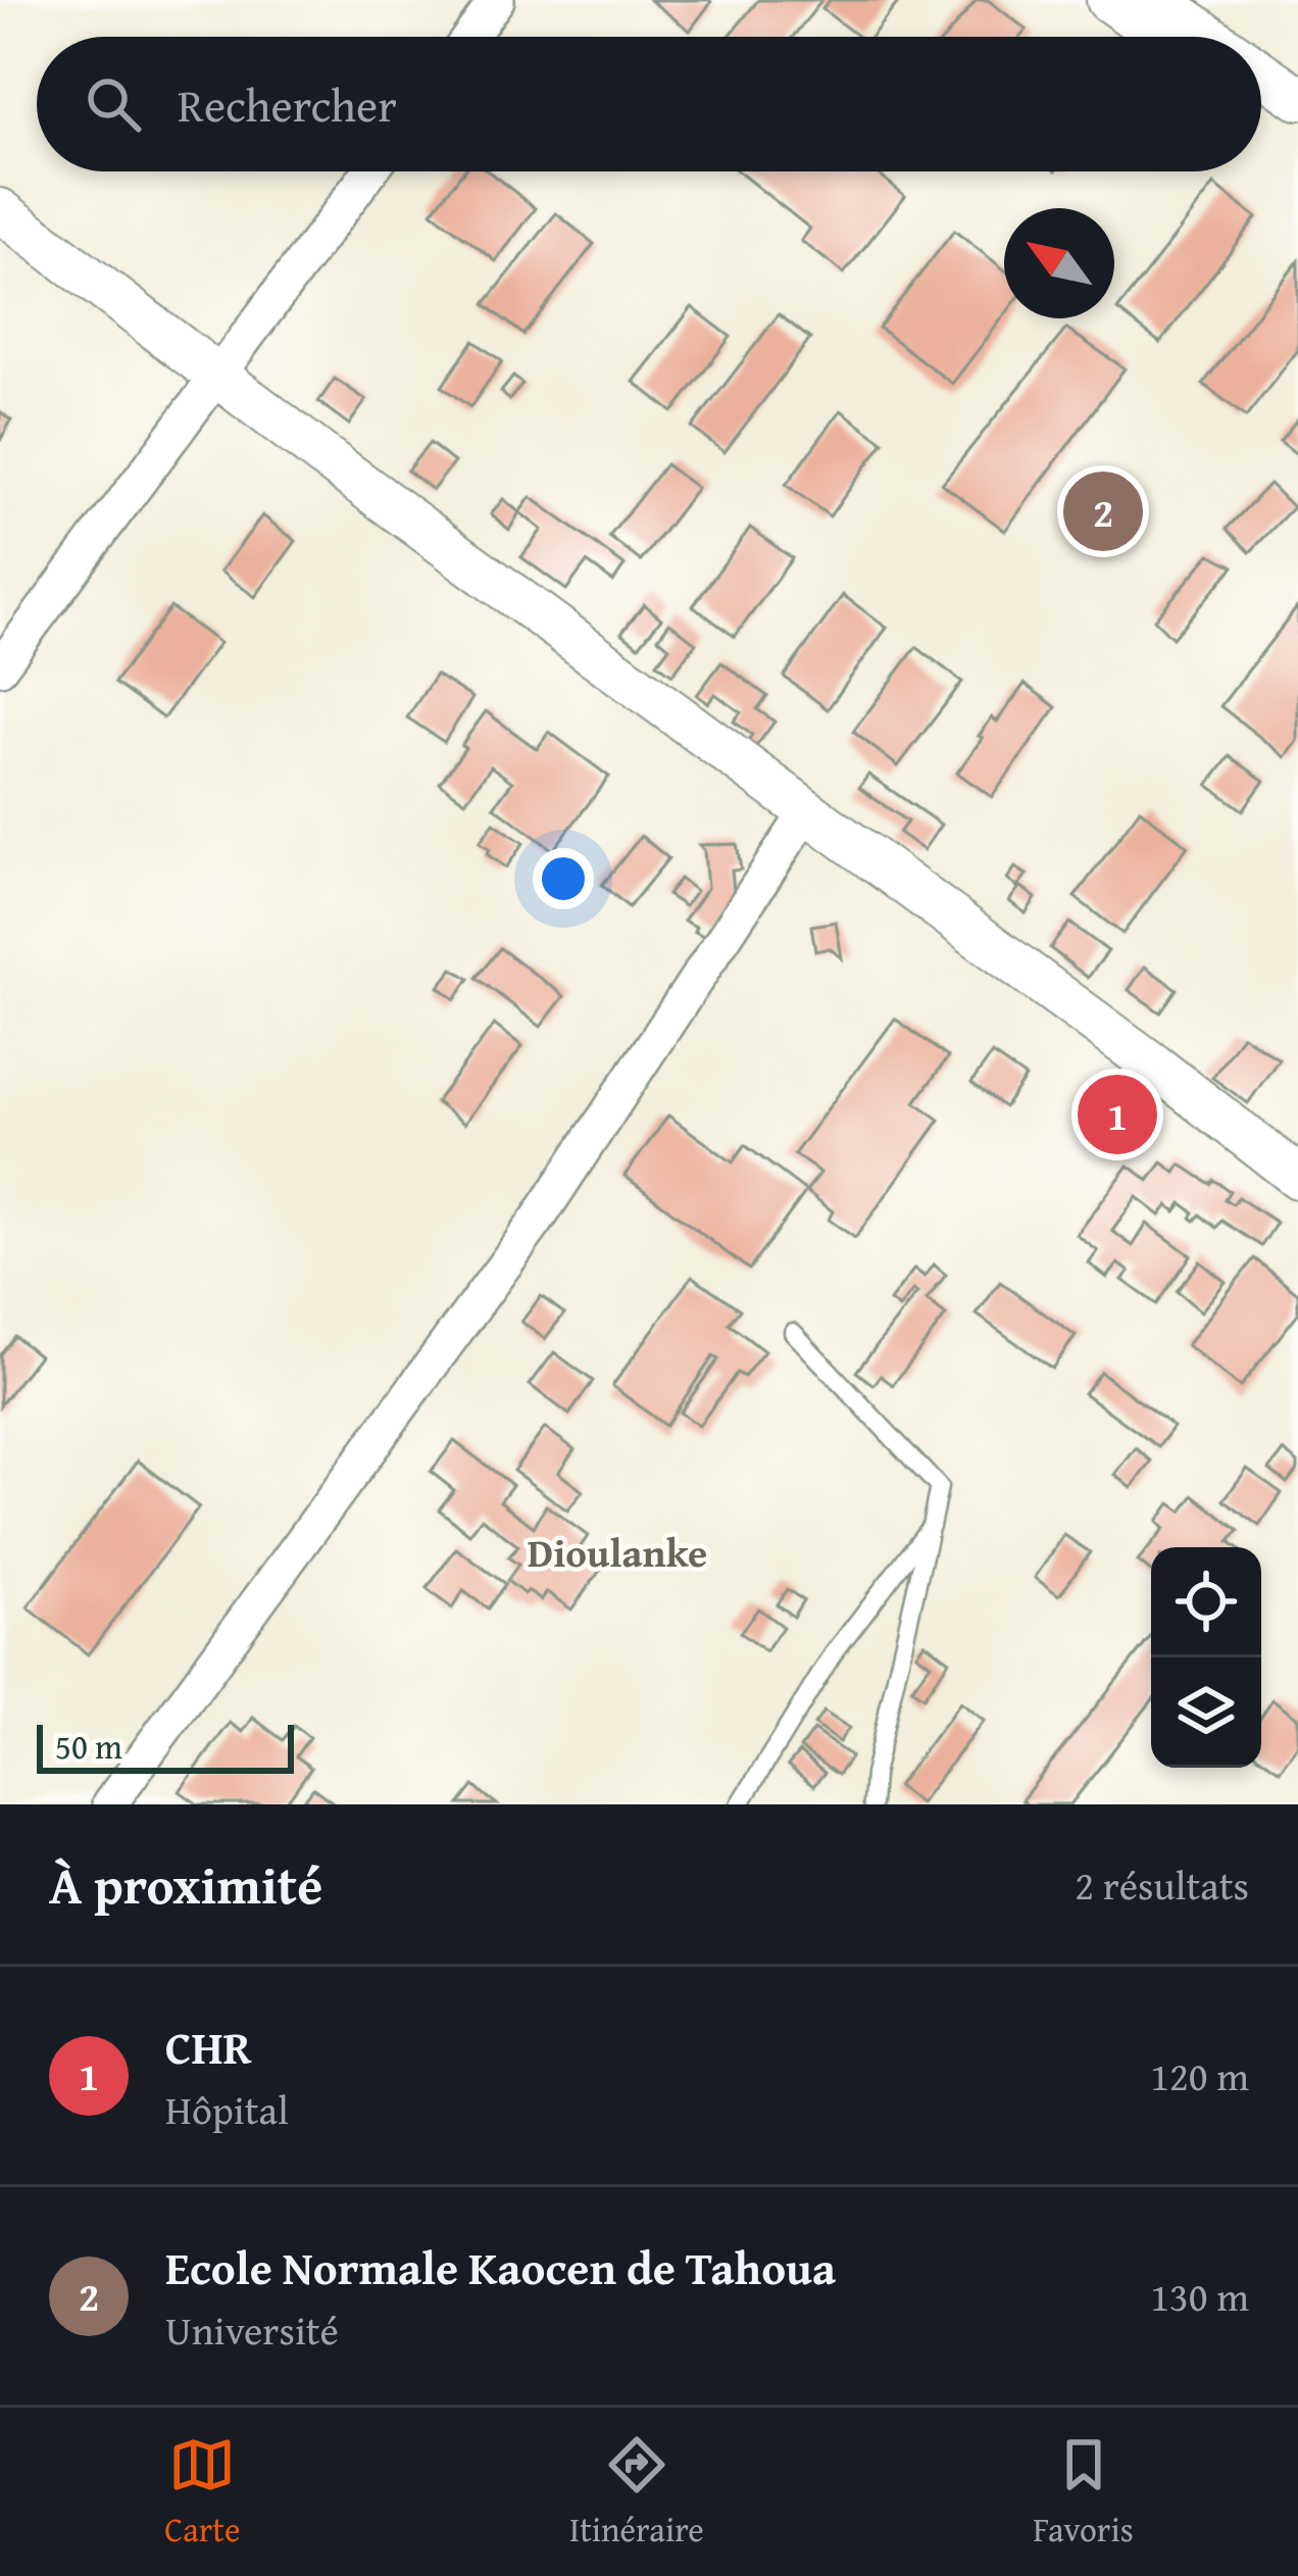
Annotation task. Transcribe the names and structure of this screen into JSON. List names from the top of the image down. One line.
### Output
{"districts":["Dioulanke"],"scale_bar":"50 m","north":"top left","page":{"search":"Rechercher","pins":["2","1"],"scale":"50 m","heading":["À proximité","2 résultats"],"list":[{"mark":"1","name":"CHR","note":"Hôpital","value":"120 m"},{"mark":"2","name":"Ecole Normale Kaocen de Tahoua","note":"Université","value":"130 m"}],"nav":["Carte","Itinéraire","Favoris"]}}
